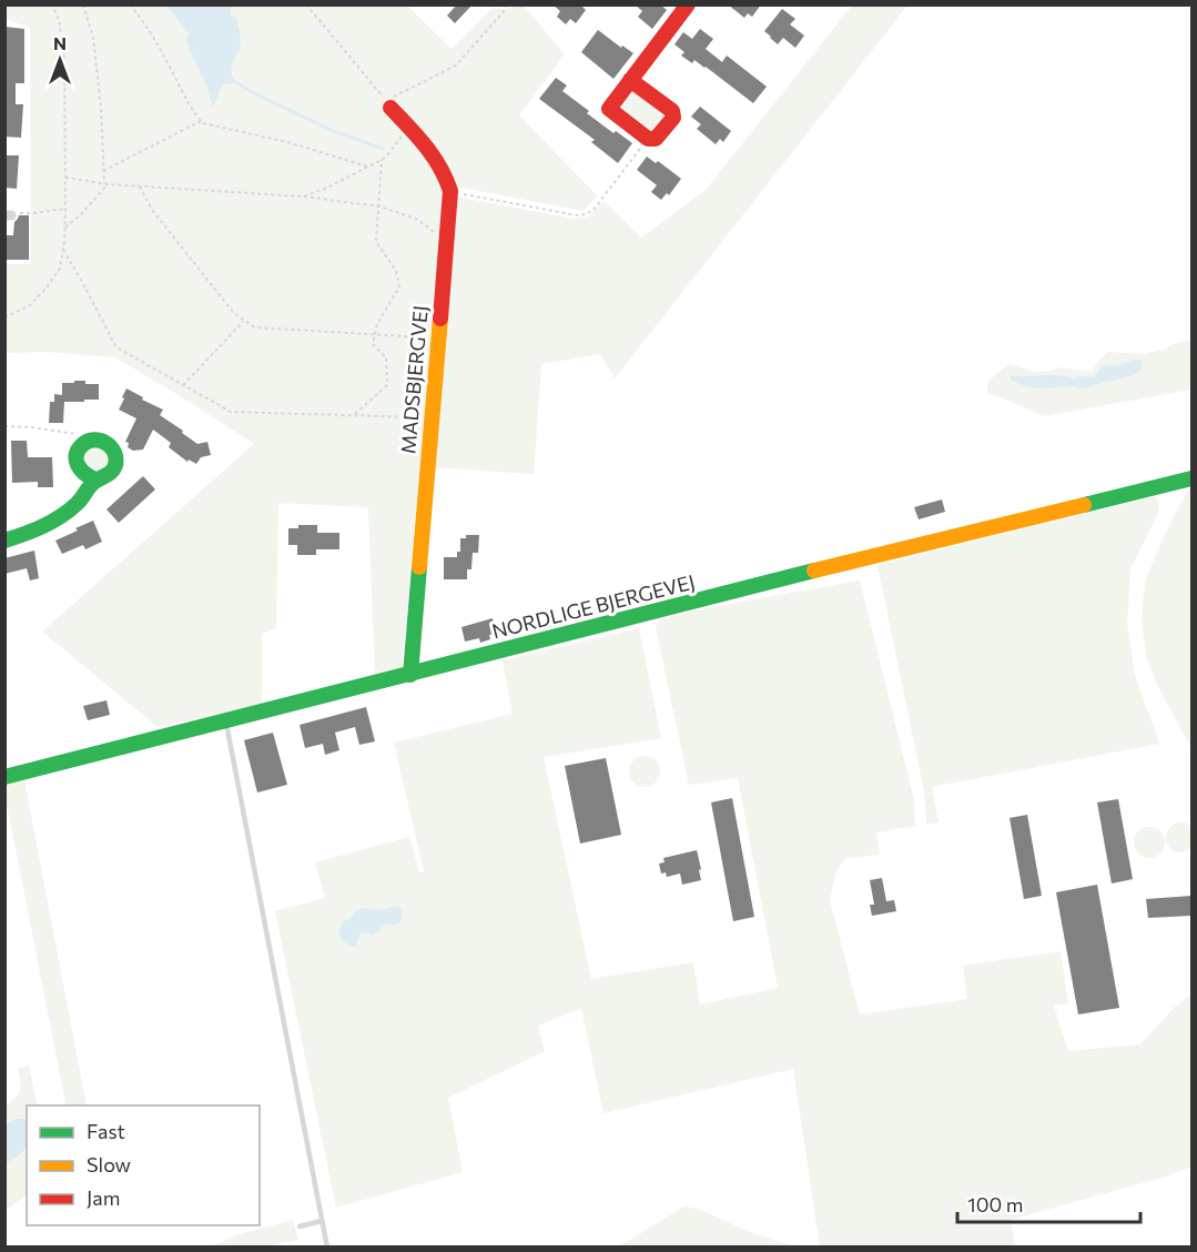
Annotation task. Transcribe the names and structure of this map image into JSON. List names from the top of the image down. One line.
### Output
{"streets":{"street":["MADSBJERGVEJ","NORDLIGE BJERGEVEJ"]},"crossings":[["MADSBJERGVEJ","NORDLIGE BJERGEVEJ"]],"legend":["Fast","Slow","Jam"],"scale_bar":"100 m","north":"top"}
